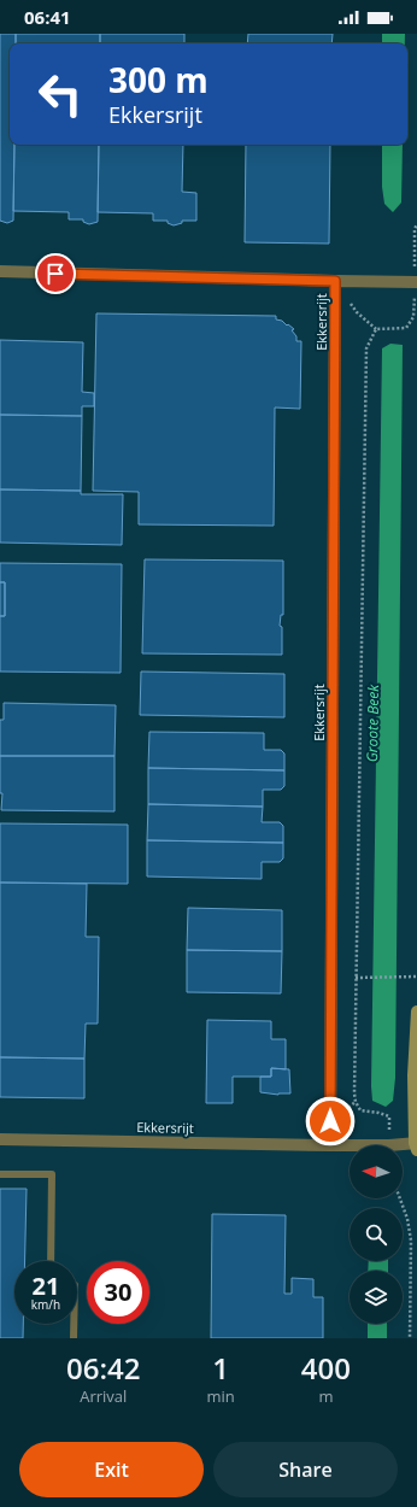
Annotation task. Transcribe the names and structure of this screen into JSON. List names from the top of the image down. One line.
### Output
{"streets":{"main road":["Ekkersrijt"]},"water":["Groote Beek"],"north":"left","page":{"status":"06:41","turn":["300 m","Ekkersrijt"],"speed":"21 km/h","limit":"30","eta":["06:42","Arrival","1","min","400","m"],"buttons":["Exit","Share"]}}
